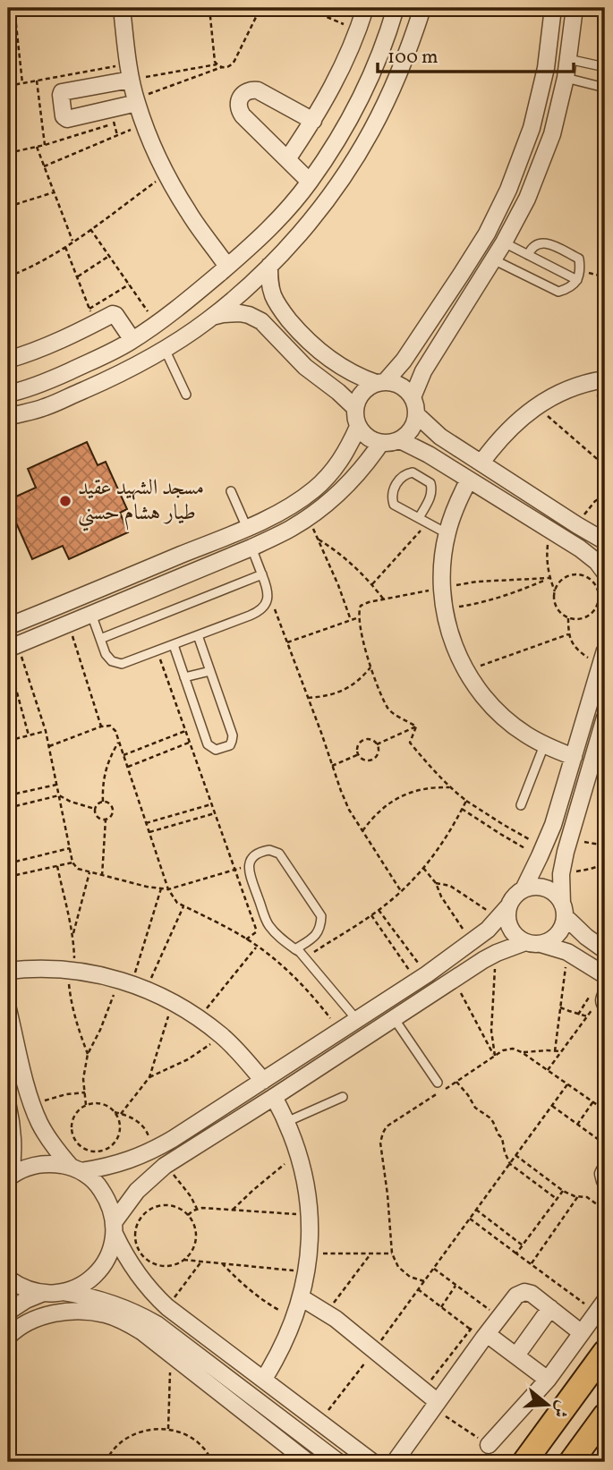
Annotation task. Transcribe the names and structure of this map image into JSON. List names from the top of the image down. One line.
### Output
{"places":["مسجد الشهيد عقيد طيار هشام حسني"],"scale_bar":"100 m","north":"right"}
